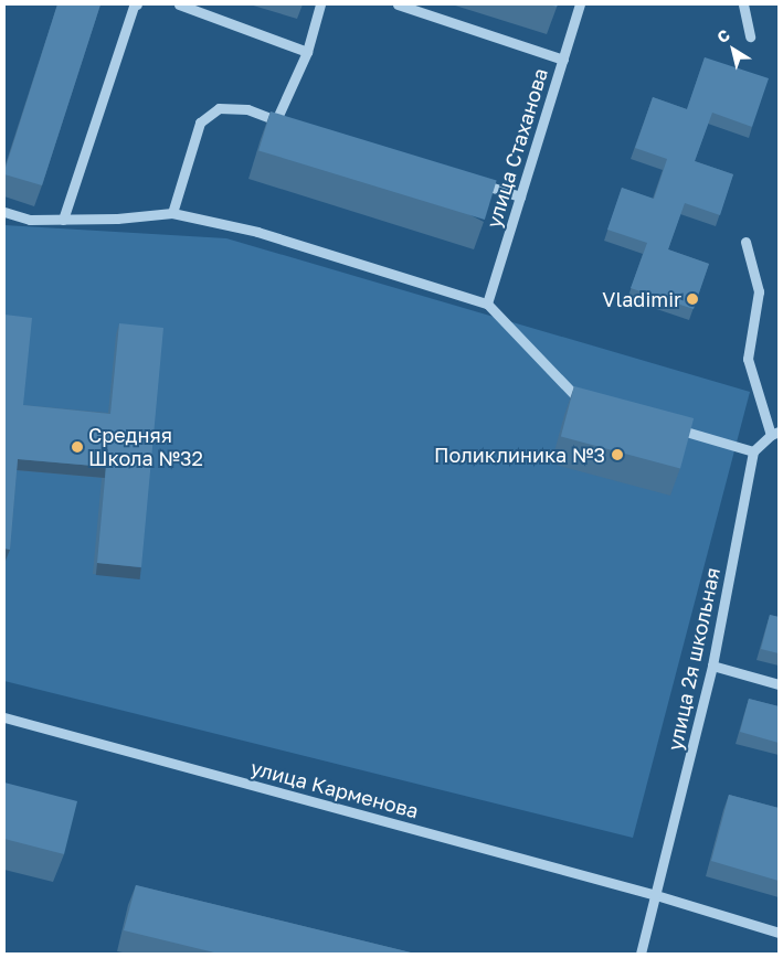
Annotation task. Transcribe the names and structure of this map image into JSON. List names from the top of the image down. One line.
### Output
{"streets":{"street":["улица Стаханова","улица 2я школьная","улица Карменова"]},"crossings":[["улица 2я школьная","улица Карменова"]],"places":["Vladimir","Средняя Школа №32","Поликлиника №3"],"north":"top left"}
